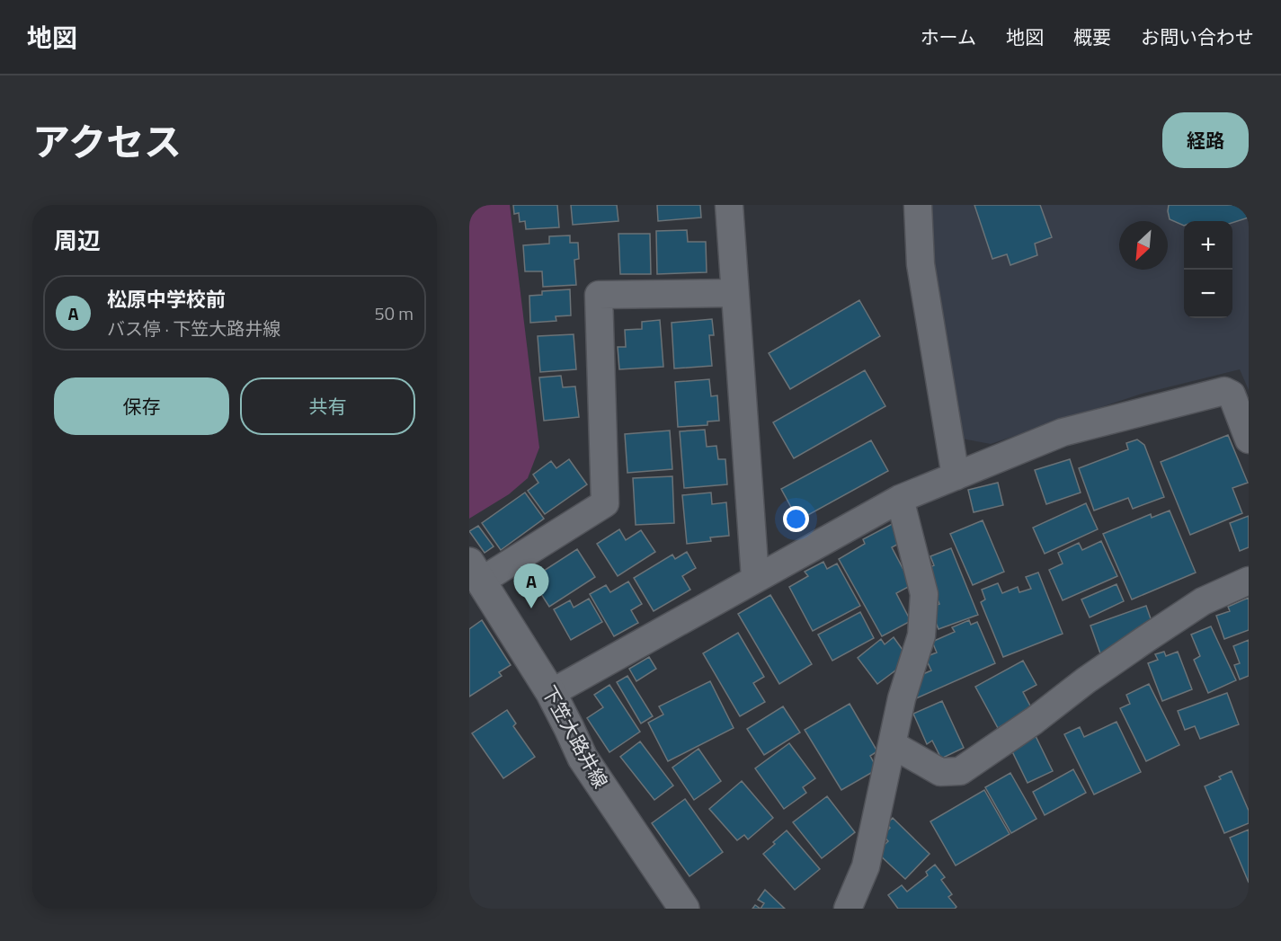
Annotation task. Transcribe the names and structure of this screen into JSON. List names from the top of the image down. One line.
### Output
{"streets":{"main road":["下笠大路井線"]},"north":"bottom left","page":{"header":"地図","nav":["ホーム","地図","概要","お問い合わせ"],"title":"アクセス","buttons":["経路",["保存","共有"]],"heading":"周辺","map_buttons":["+","−"],"list":[{"mark":"A","name":"松原中学校前","note":"バス停 · 下笠大路井線","value":"50 m"}],"pins":"A"}}
